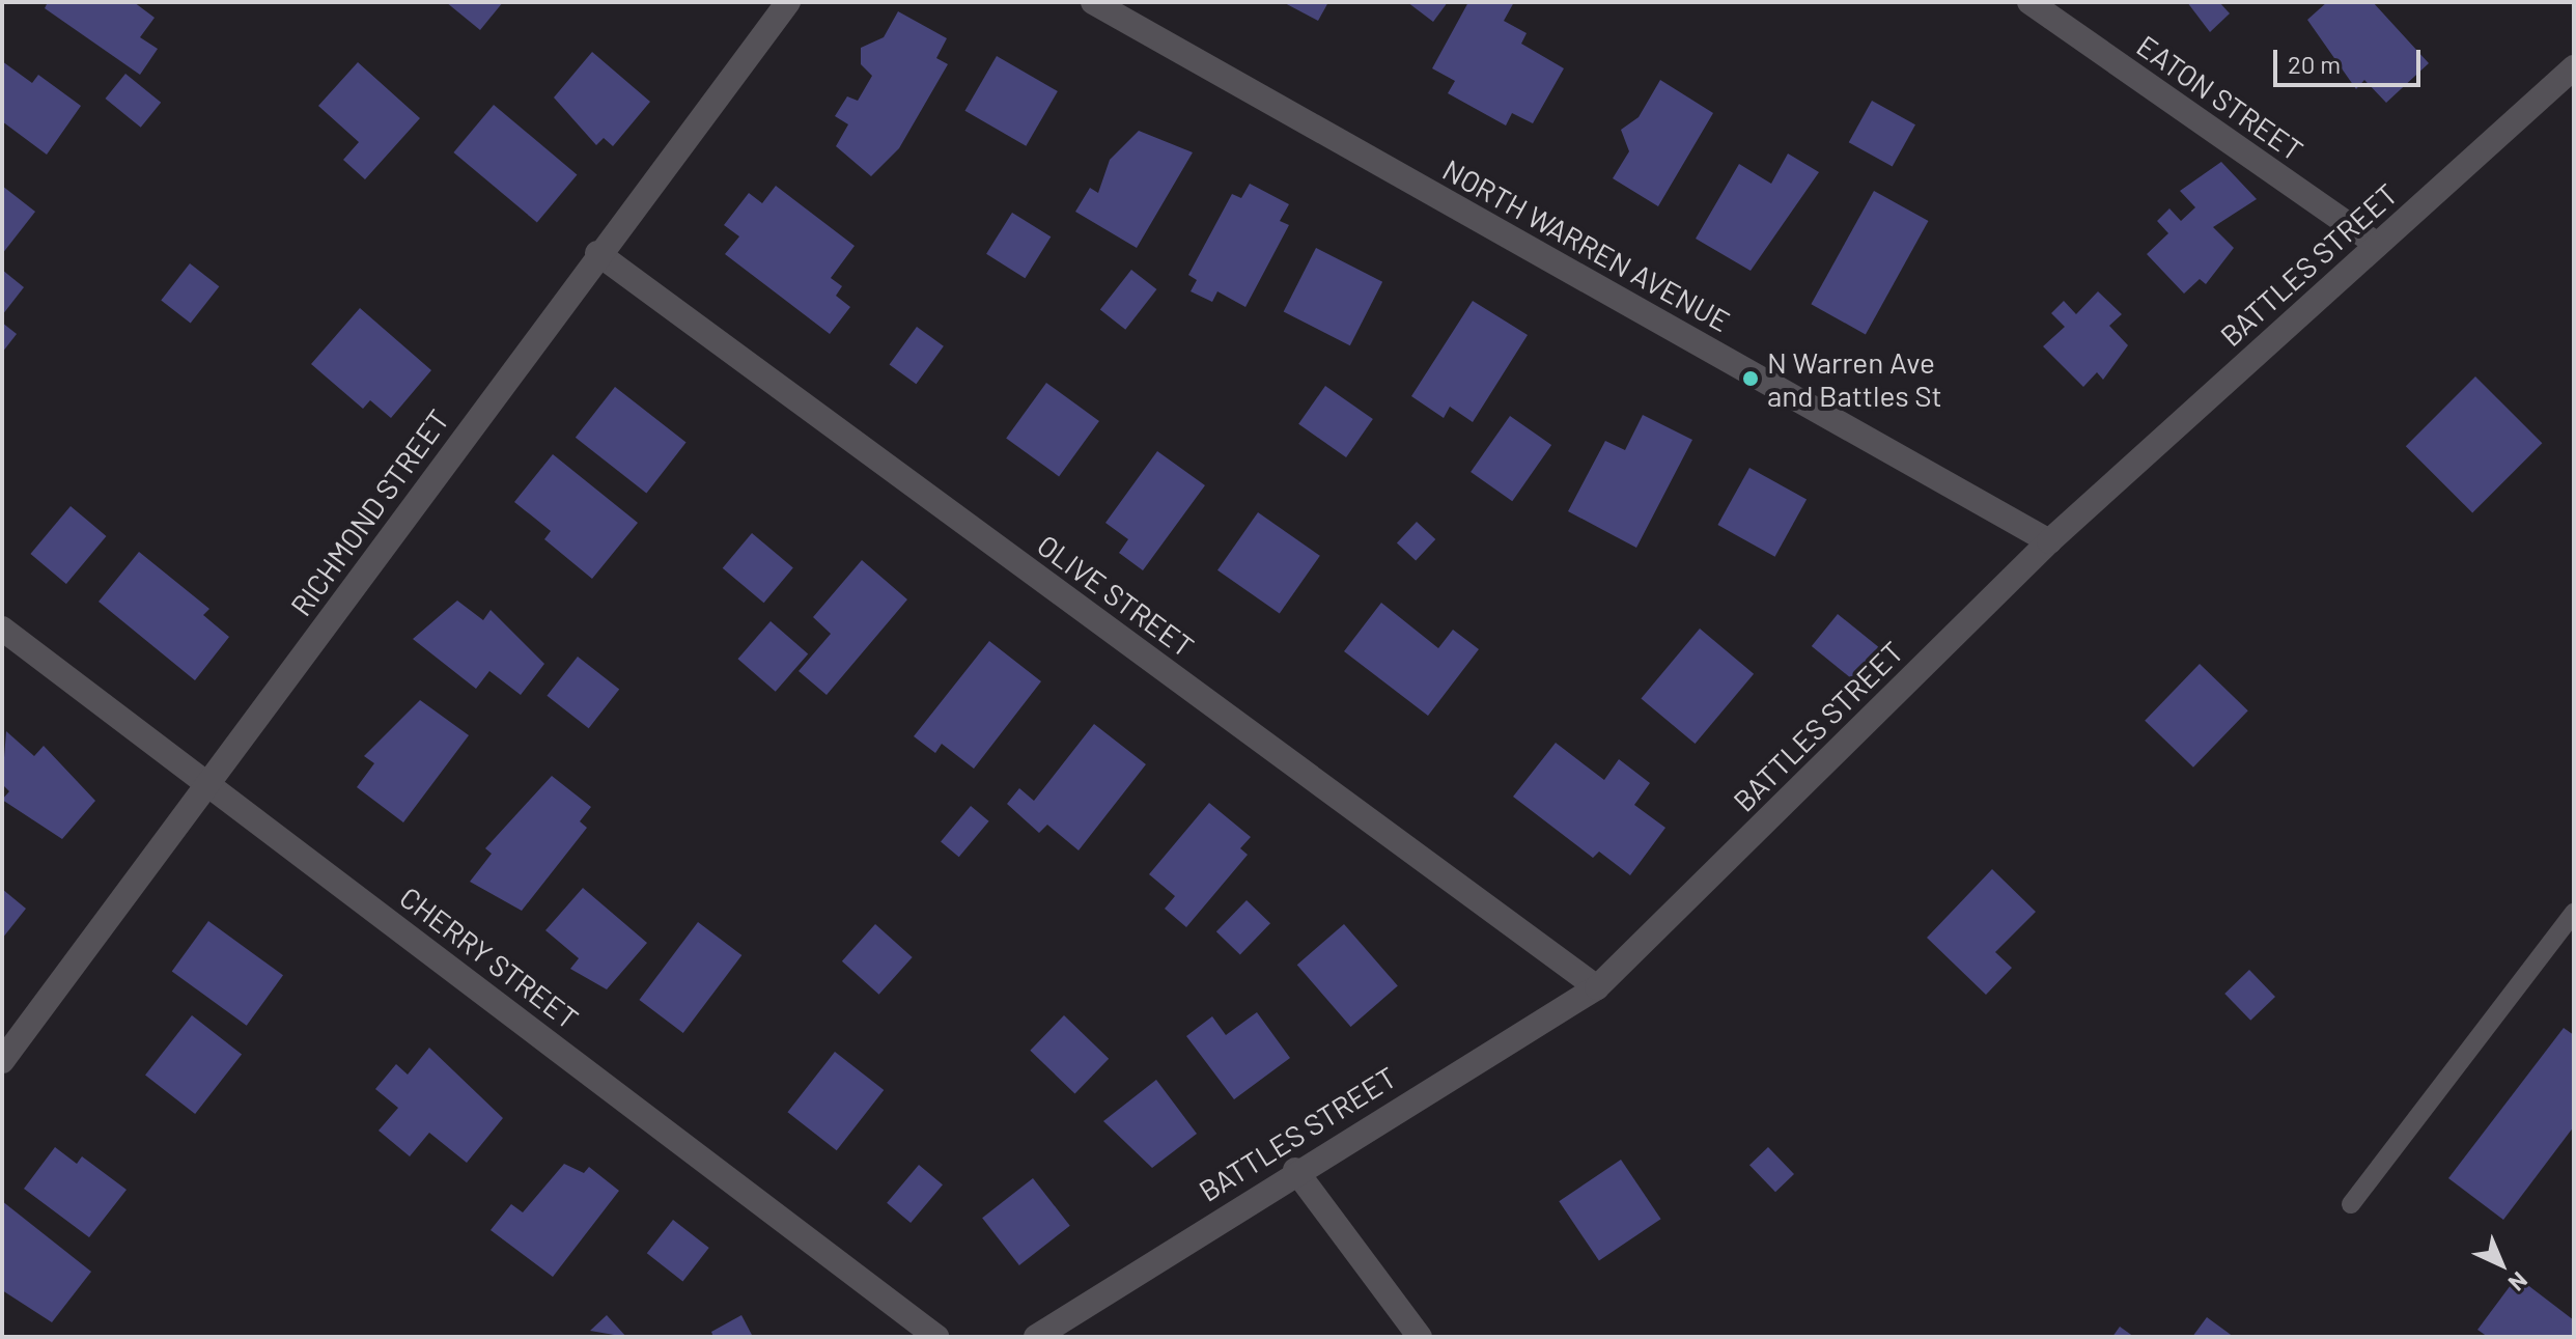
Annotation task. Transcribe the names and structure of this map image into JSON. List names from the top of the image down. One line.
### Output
{"streets":{"street":["EATON STREET","NORTH WARREN AVENUE","BATTLES STREET","RICHMOND STREET","OLIVE STREET","CHERRY STREET"]},"crossings":[["EATON STREET","BATTLES STREET"],["NORTH WARREN AVENUE","BATTLES STREET"],["BATTLES STREET","OLIVE STREET"],["RICHMOND STREET","OLIVE STREET"],["RICHMOND STREET","CHERRY STREET"]],"places":["N Warren Ave and Battles St"],"scale_bar":"20 m","north":"bottom right"}
